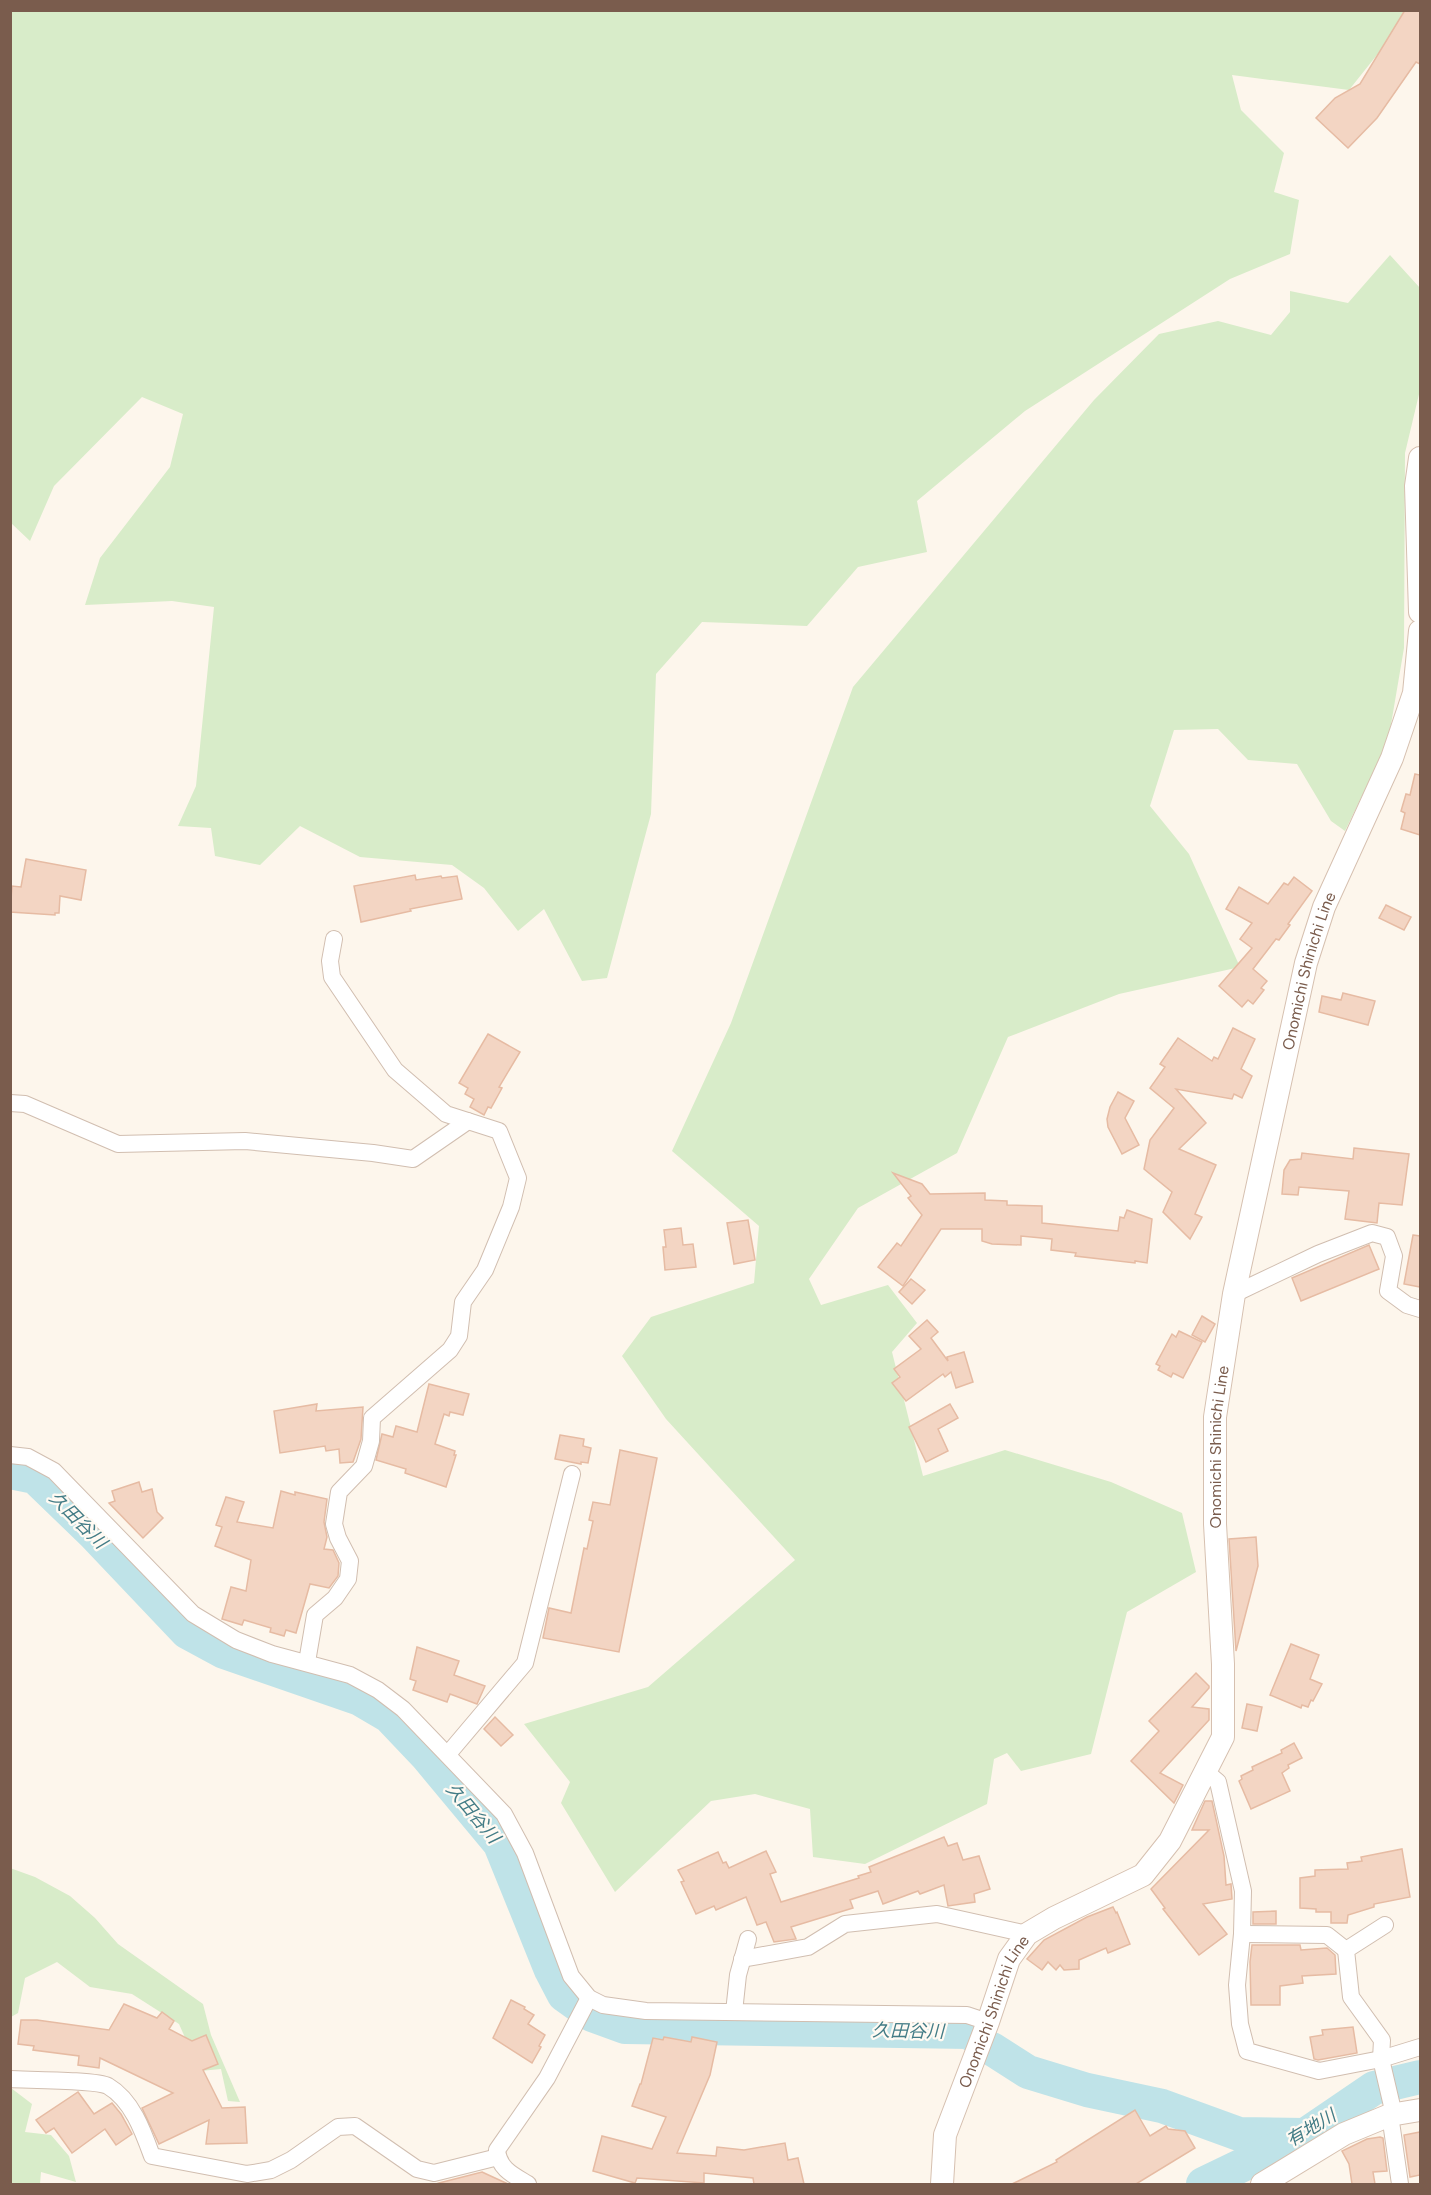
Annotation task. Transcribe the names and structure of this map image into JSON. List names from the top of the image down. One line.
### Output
{"streets":{"main road":["Onomichi Shinichi Line"]},"water":["久田谷川","有地川"]}
